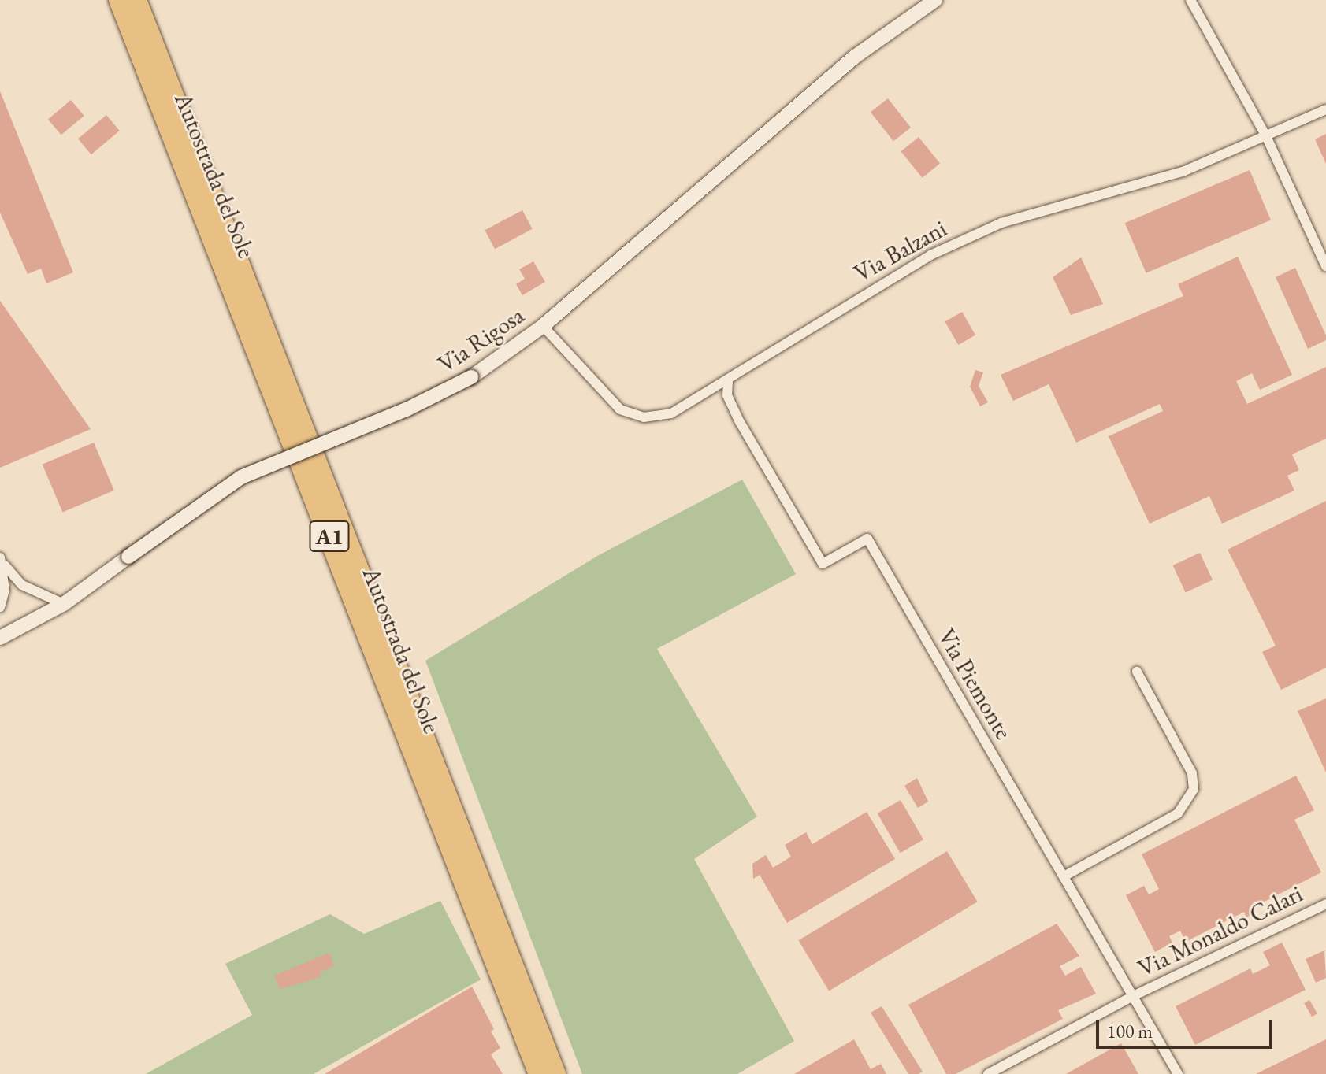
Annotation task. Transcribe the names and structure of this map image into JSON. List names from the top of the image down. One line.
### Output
{"streets":{"highway":["Autostrada del Sole","A1"],"main road":["Via Rigosa"],"street":["Via Balzani","Via Piemonte","Via Monaldo Calari"]},"crossings":[["Via Balzani","Via Rigosa"],["Via Balzani","Via Piemonte"],["Via Piemonte","Via Monaldo Calari"]],"scale_bar":"100 m"}
